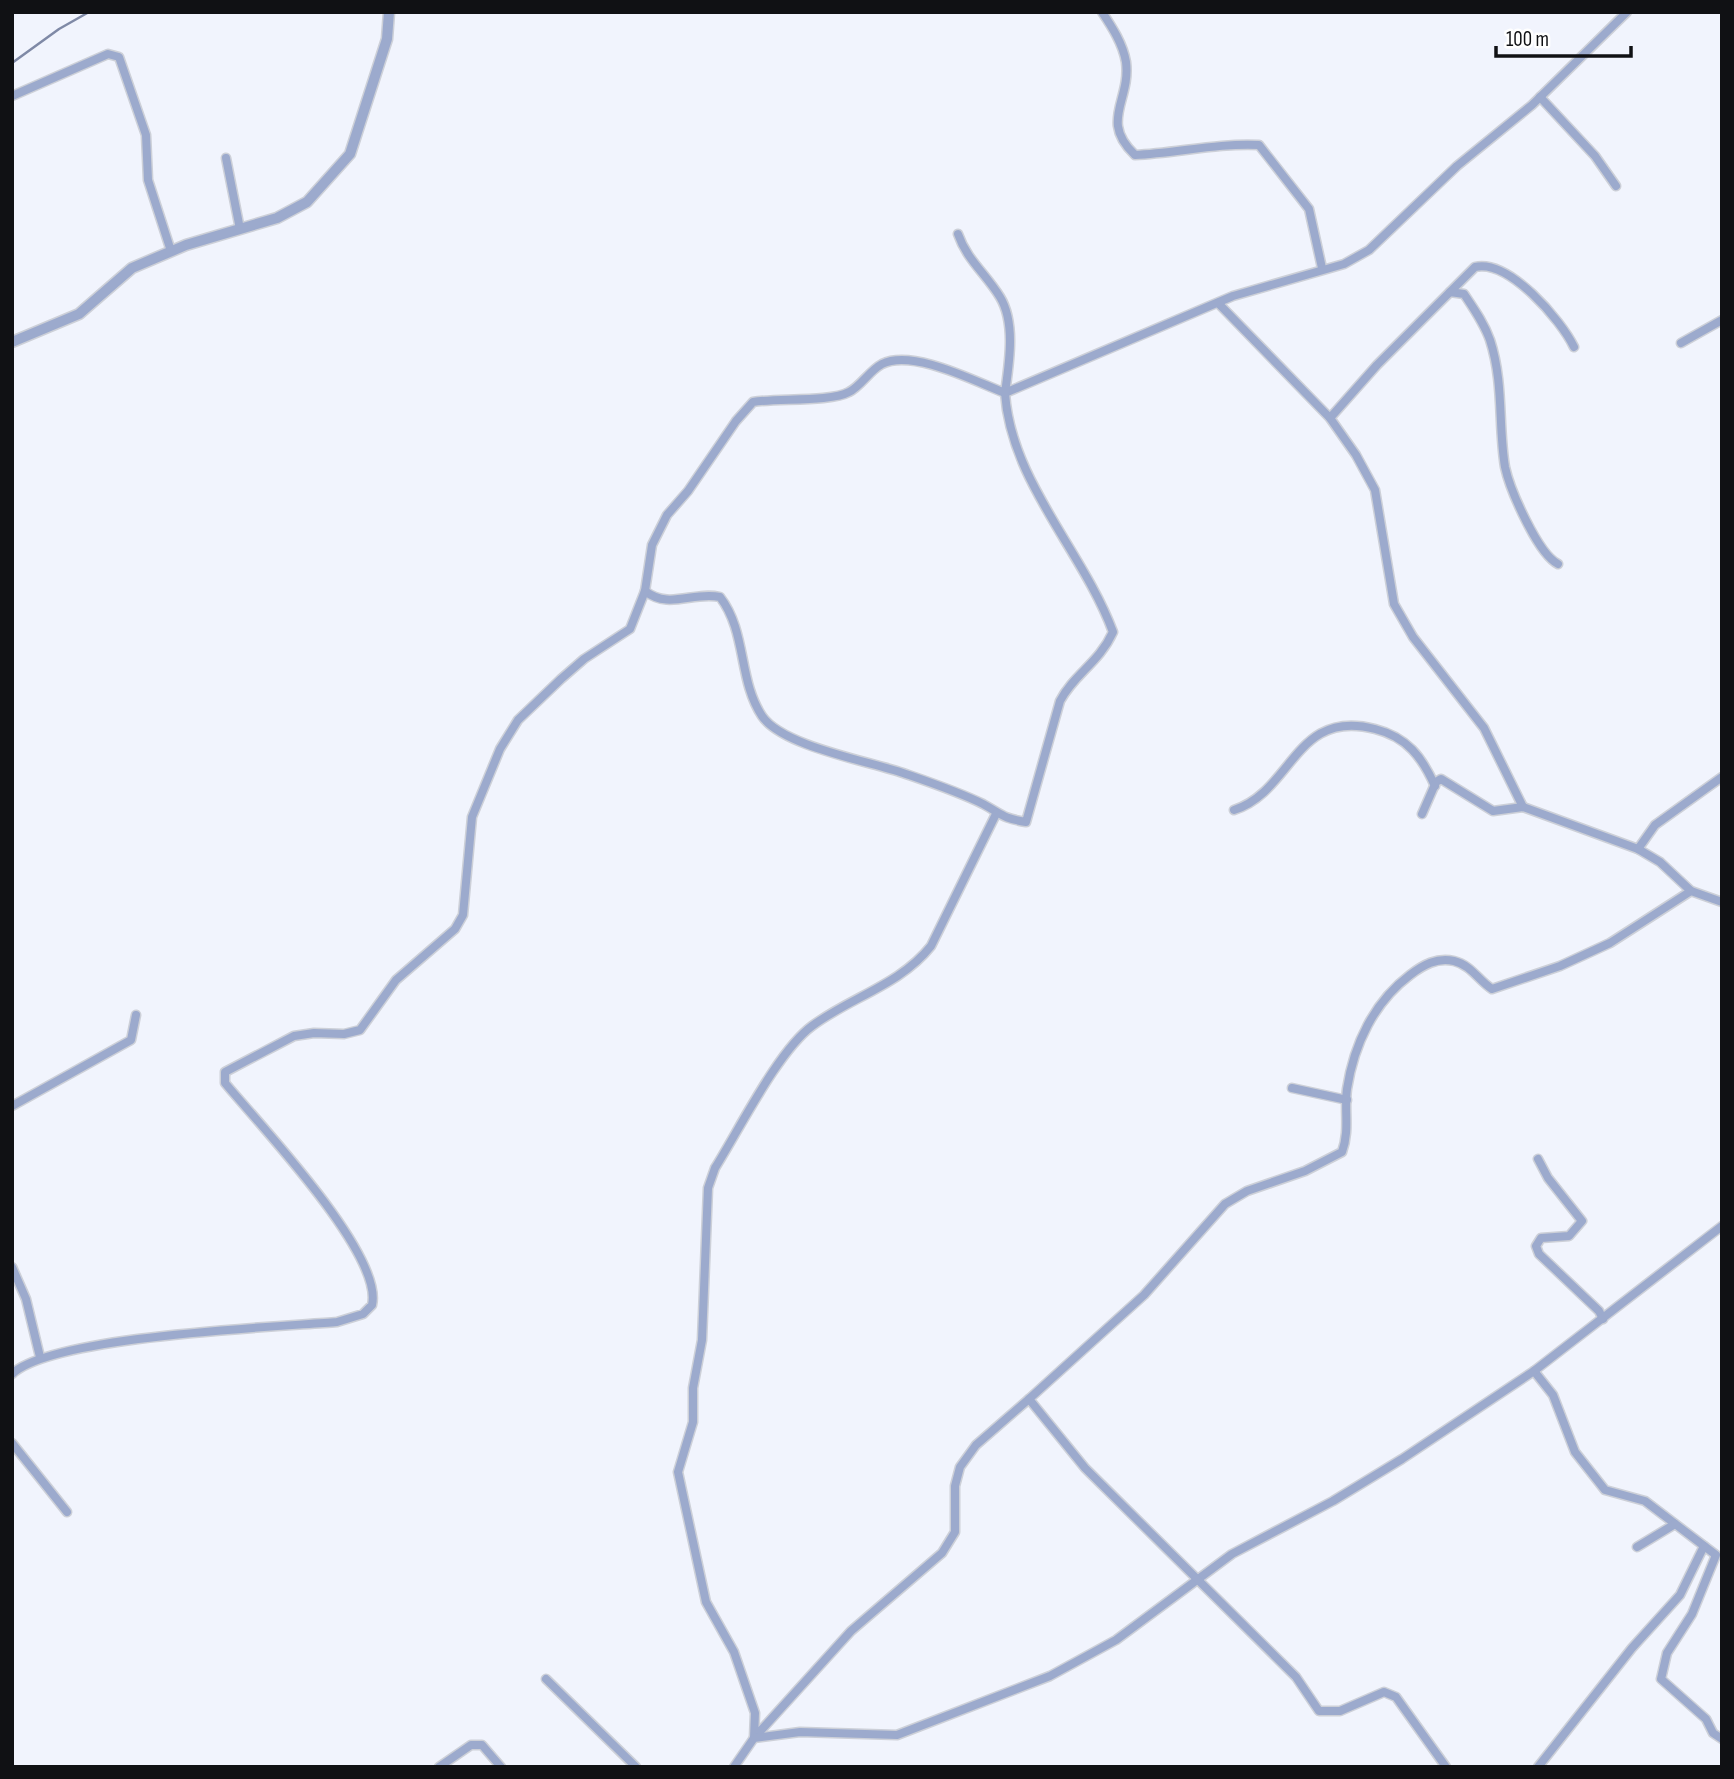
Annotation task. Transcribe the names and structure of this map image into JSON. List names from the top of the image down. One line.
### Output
{"scale_bar":"100 m"}
